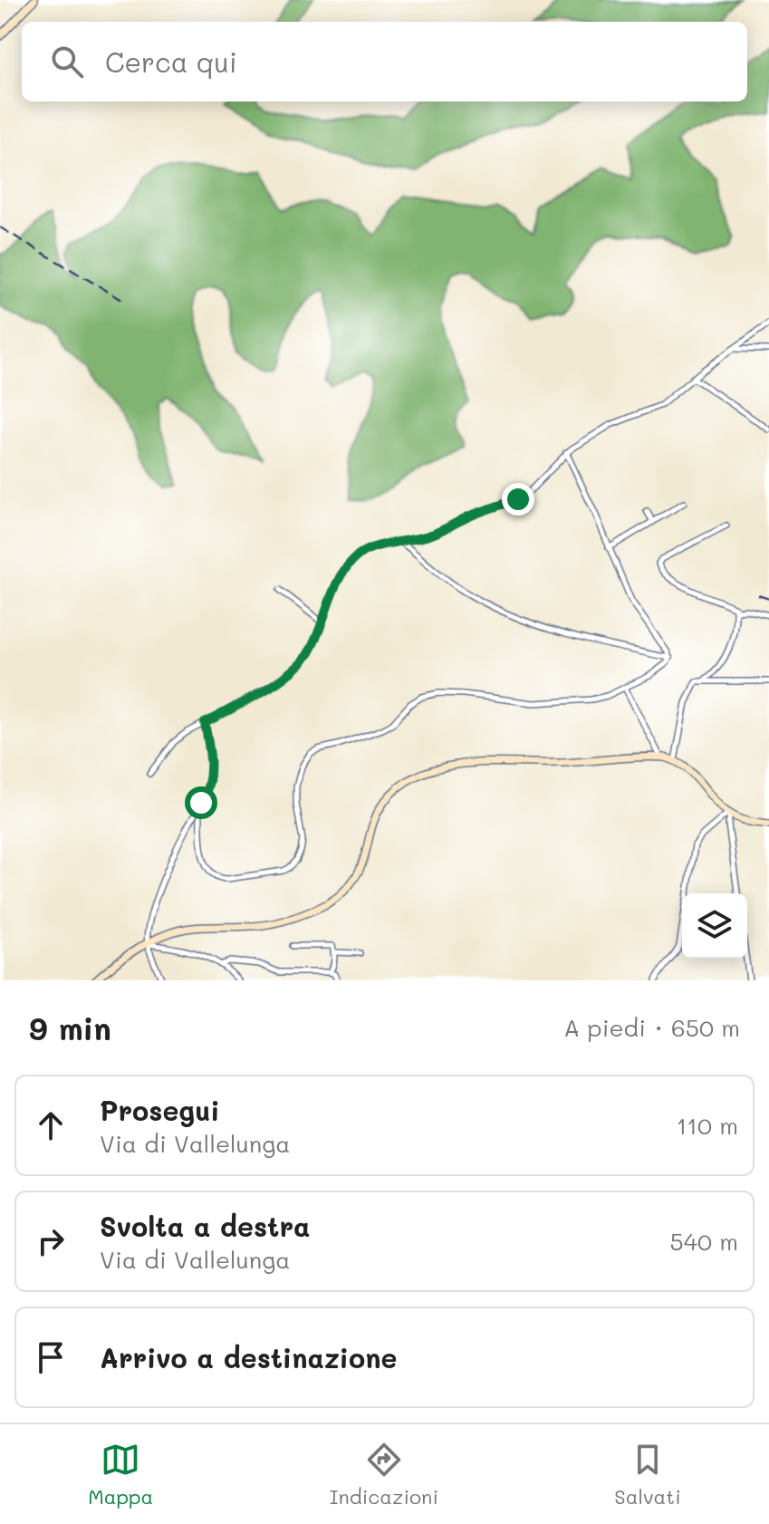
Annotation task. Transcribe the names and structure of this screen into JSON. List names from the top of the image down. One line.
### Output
{"page":{"search":"Cerca qui","heading":["9 min","A piedi · 650 m"],"list":[["Prosegui","Via di Vallelunga","110 m"],["Svolta a destra","Via di Vallelunga","540 m"],"Arrivo a destinazione"],"nav":["Mappa","Indicazioni","Salvati"]}}
